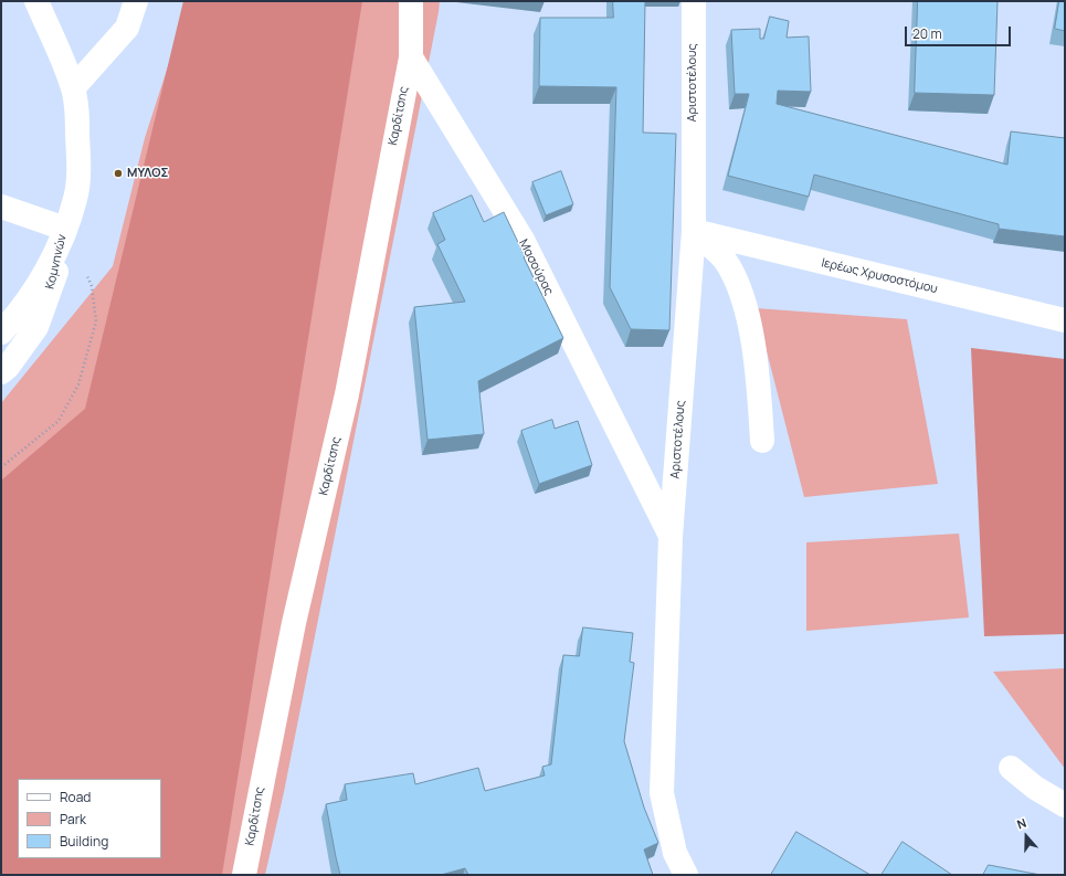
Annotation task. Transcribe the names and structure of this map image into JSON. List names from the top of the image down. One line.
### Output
{"streets":{"street":["Αριστοτέλους","Καρδίτσης","Κομνηνών","Μασούρας","Ιερέως Χρυσοστόμου"]},"crossings":[["Αριστοτέλους","Μασούρας"],["Αριστοτέλους","Ιερέως Χρυσοστόμου"],["Καρδίτσης","Μασούρας"]],"places":["ΜΥΛΟΣ"],"legend":["Road","Park","Building"],"scale_bar":"20 m","north":"top"}
